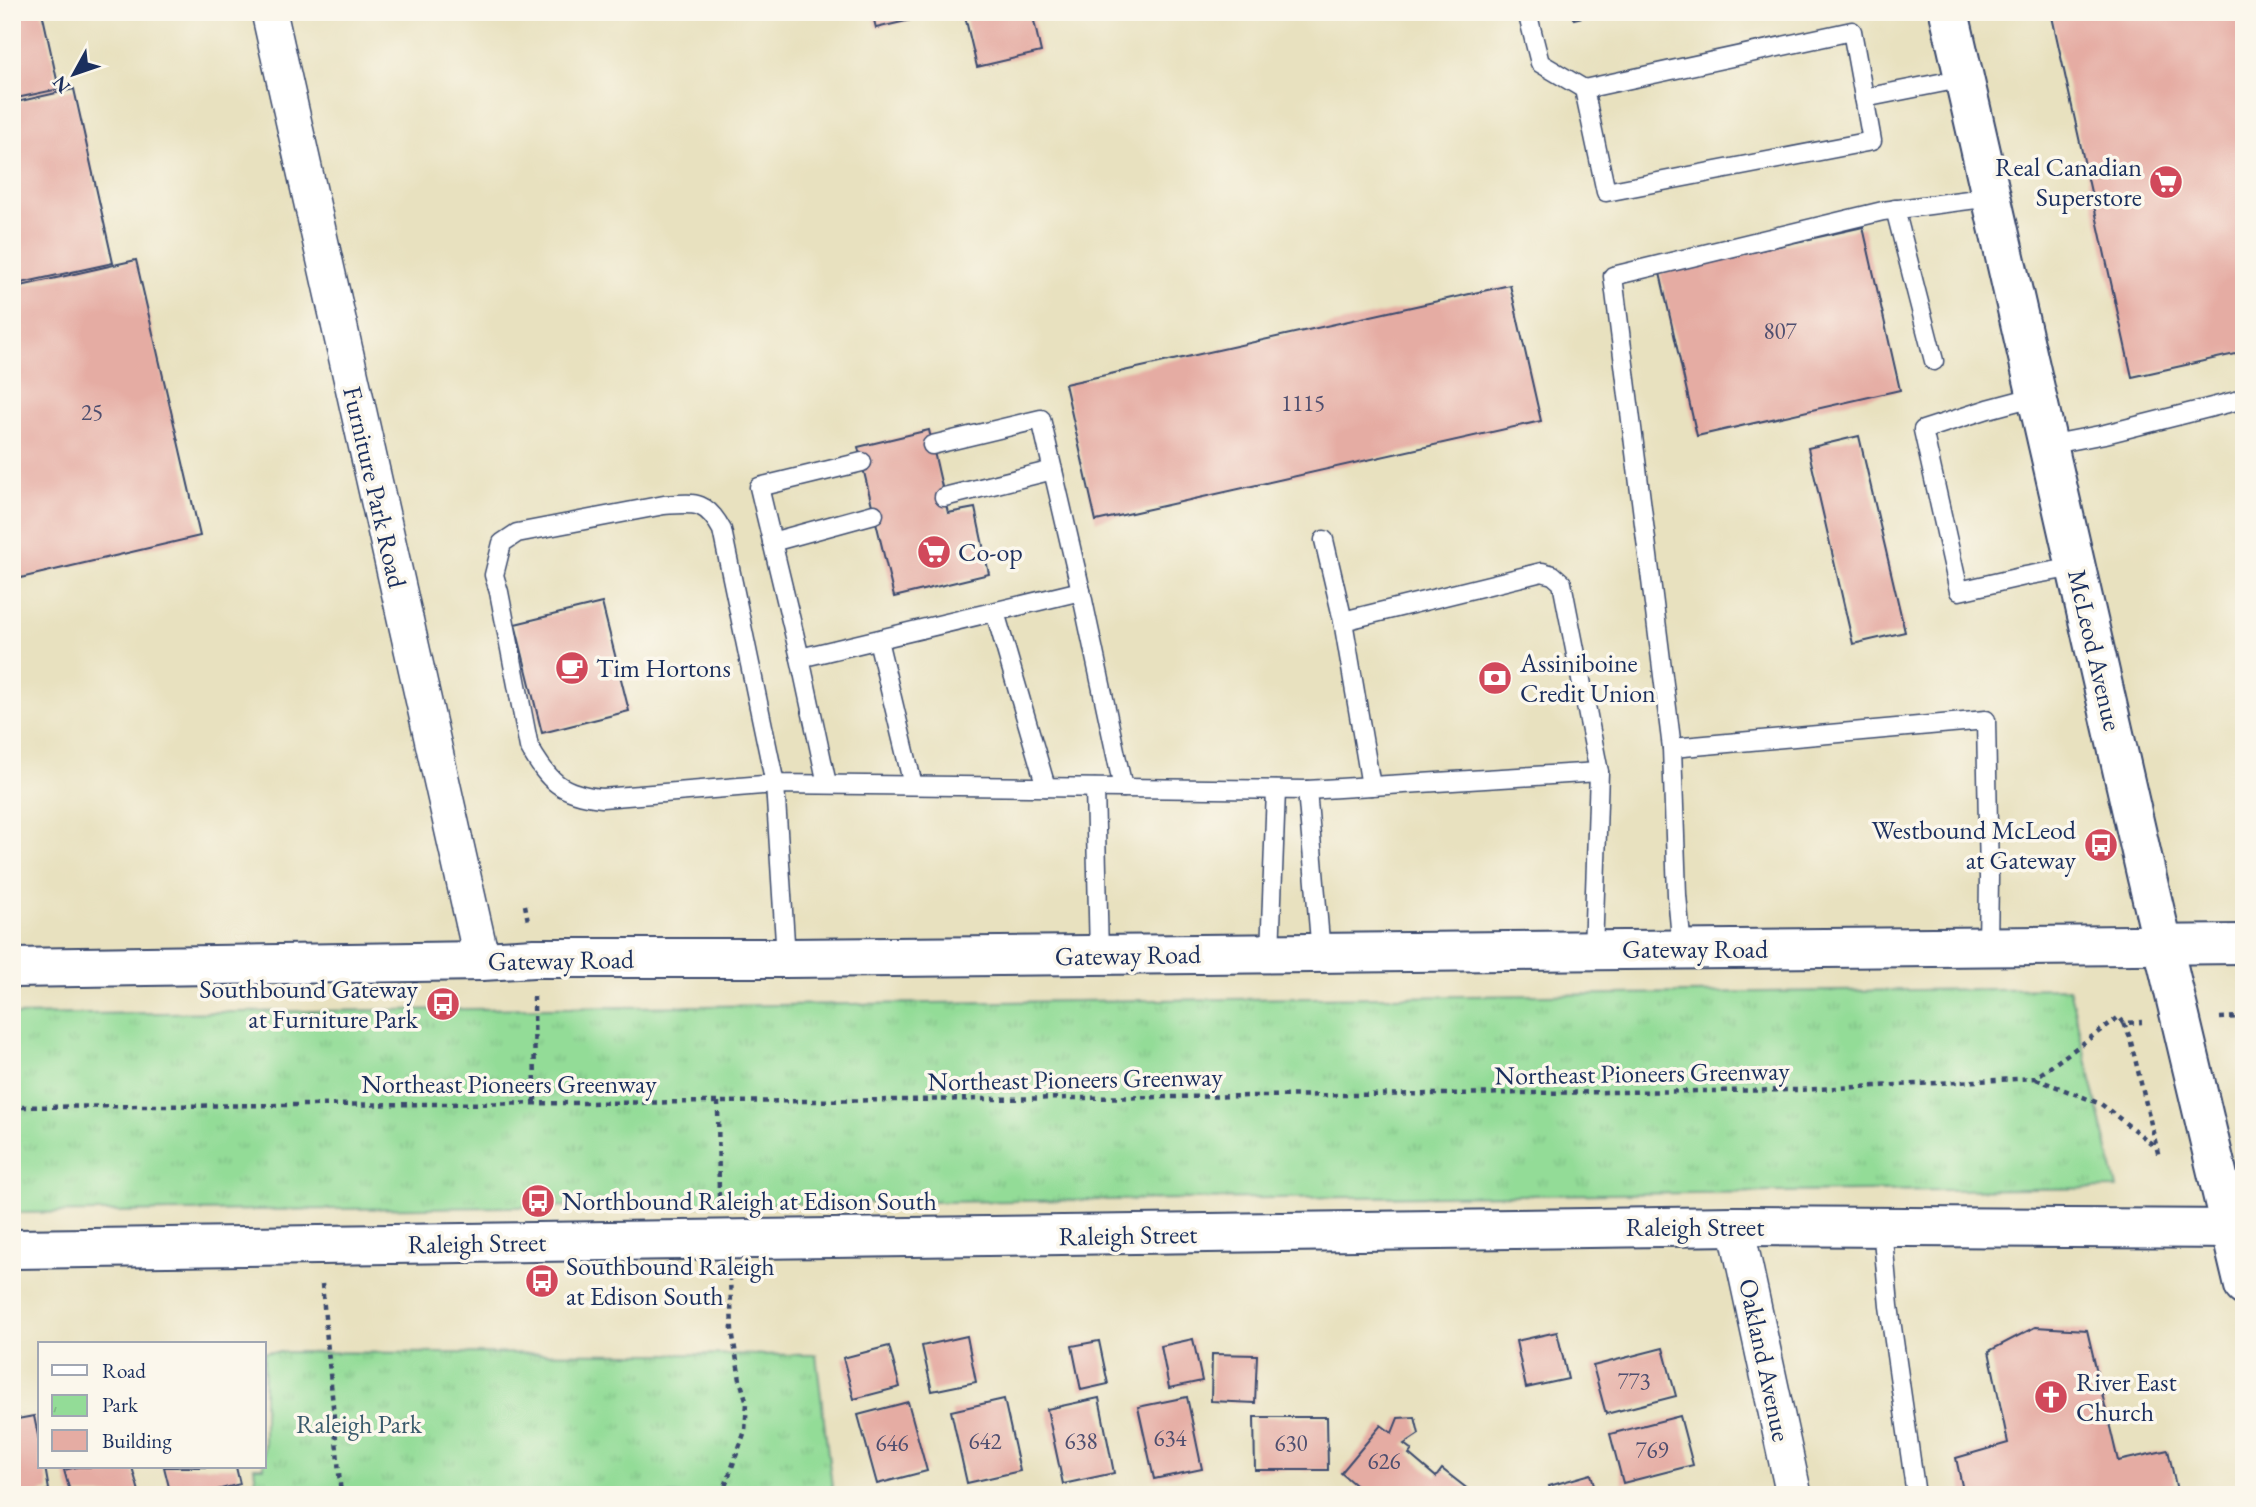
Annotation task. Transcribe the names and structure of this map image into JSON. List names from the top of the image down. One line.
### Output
{"streets":{"street":["Furniture Park Road","McLeod Avenue","Gateway Road","Raleigh Street","Oakland Avenue"],"path":["Northeast Pioneers Greenway"]},"crossings":[["Furniture Park Road","Gateway Road"],["McLeod Avenue","Gateway Road"],["McLeod Avenue","Raleigh Street"],["Raleigh Street","Oakland Avenue"]],"parks":["Raleigh Park"],"places":{"supermarket":["Real Canadian Superstore","Co-op"],"cafe":["Tim Hortons"],"bank":["Assiniboine Credit Union"],"bus stop":["Westbound McLeod at Gateway","Southbound Gateway at Furniture Park","Northbound Raleigh at Edison South","Southbound Raleigh at Edison South"],"church":["River East Church"]},"house_numbers":["807","1115","25","773","634","642","638","646","630","769","626"],"legend":["Road","Park","Building"],"north":"bottom left"}
